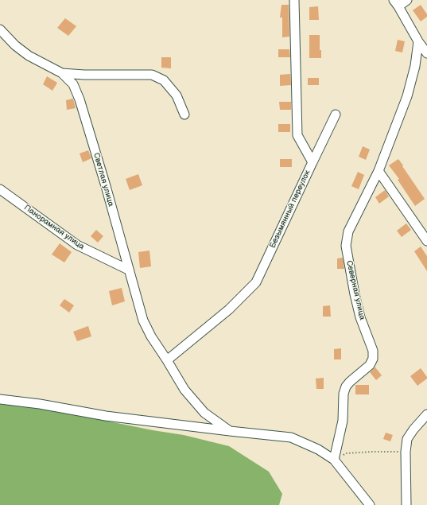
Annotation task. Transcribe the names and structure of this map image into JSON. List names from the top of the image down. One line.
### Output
{"streets":{"street":["Светлая улица","Безымянный переулок","Панорамная улица","Северная улица"]},"crossings":[["Светлая улица","Безымянный переулок"],["Светлая улица","Панорамная улица"]]}
